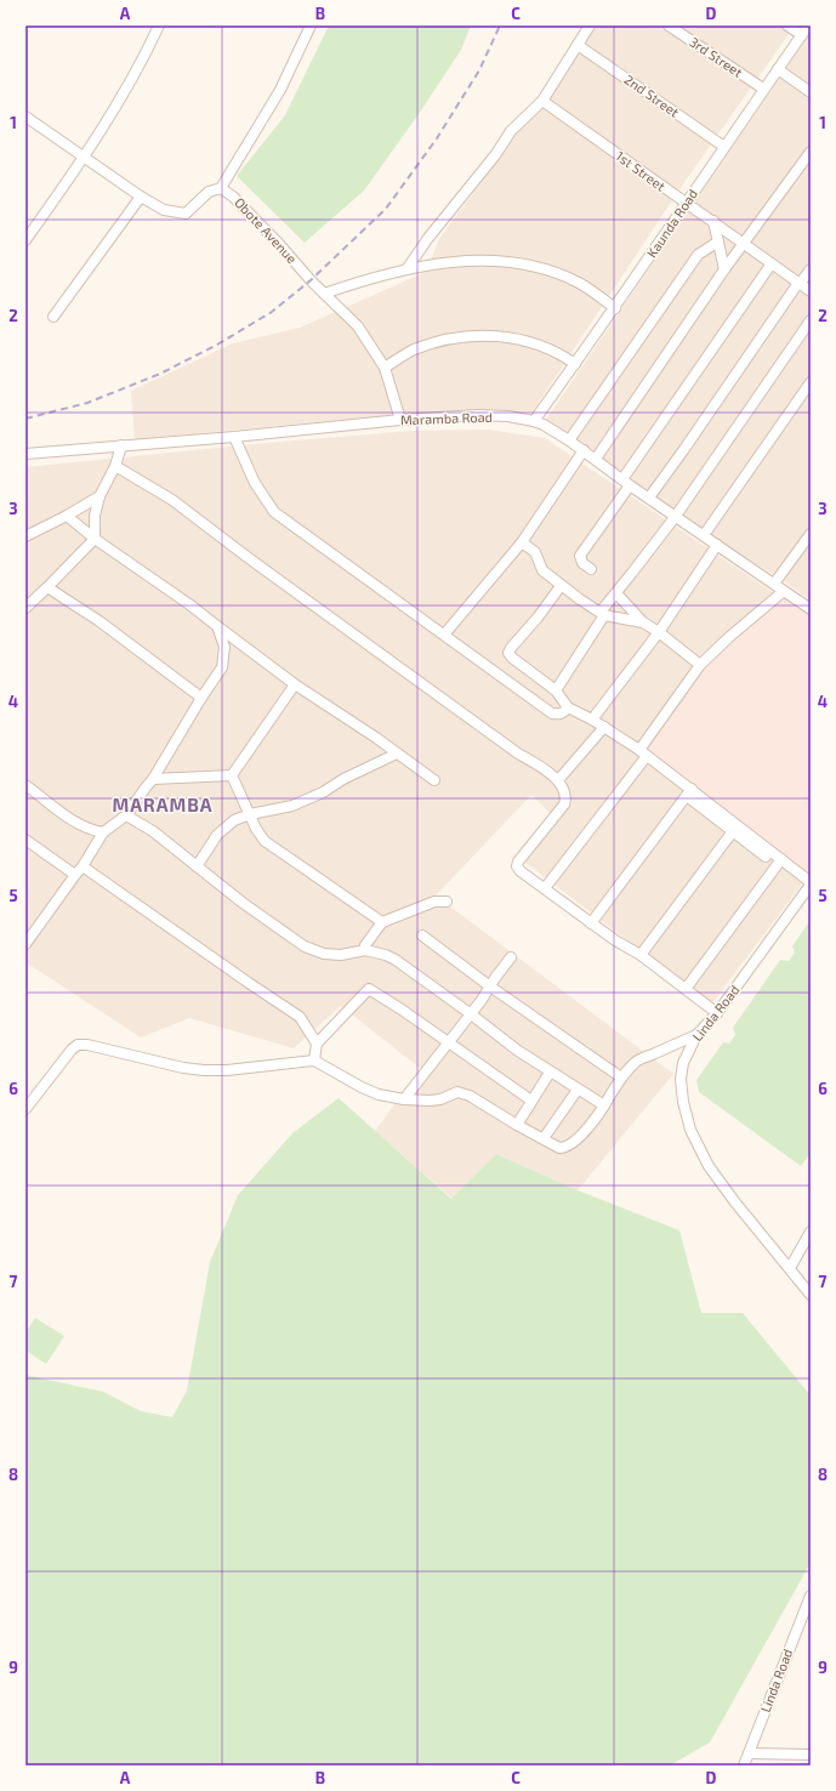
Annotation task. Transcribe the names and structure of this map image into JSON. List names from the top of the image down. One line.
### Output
{"streets":{"street":["3rd Street","2nd Street","1st Street","Kaunda Road","Obote Avenue","Maramba Road","Linda Road"]},"crossings":[["3rd Street","Kaunda Road"],["2nd Street","Kaunda Road"],["1st Street","Kaunda Road"],["Kaunda Road","Maramba Road"],["Obote Avenue","Maramba Road"]],"districts":["MARAMBA"],"grid":{"columns":["A","B","C","D"],"rows":["1","2","3","4","5","6","7","8","9"]}}
